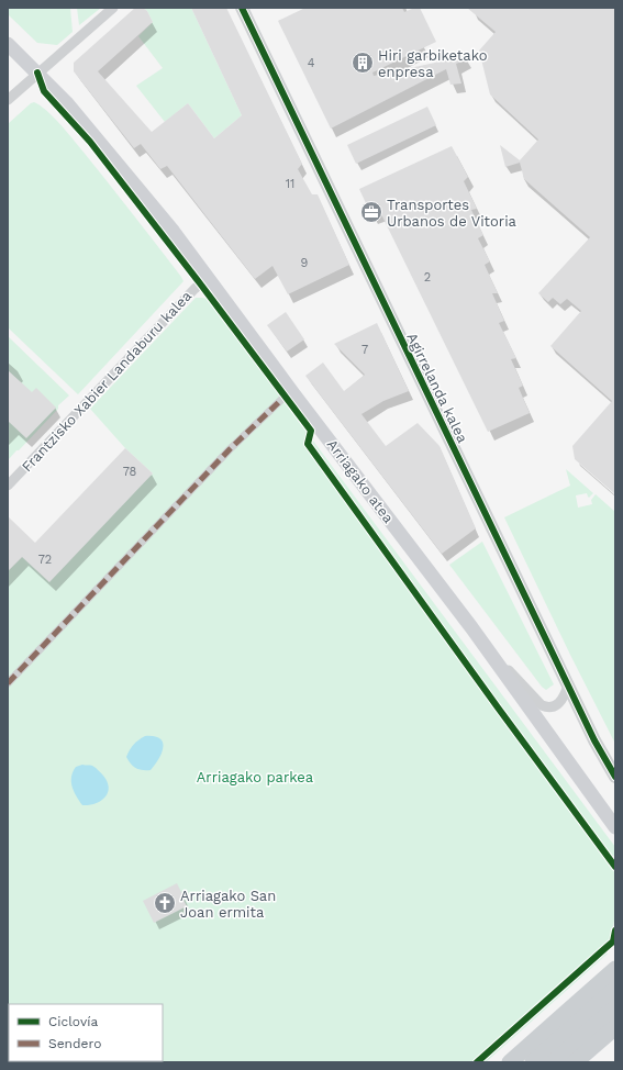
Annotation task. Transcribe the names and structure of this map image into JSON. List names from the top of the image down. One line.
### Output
{"streets":{"main road":["Arriagako atea"],"street":["Frantzisko Xabier Landaburu kalea","Agirrelanda kalea"]},"crossings":[["Frantzisko Xabier Landaburu kalea","Arriagako atea"]],"parks":["Arriagako parkea"],"places":{"building":["Hiri garbiketako enpresa"],"office":["Transportes Urbanos de Vitoria"],"church":["Arriagako San Joan ermita"]},"house_numbers":["4","11","9","2","7","78","72"],"legend":["Ciclovía","Sendero"]}
